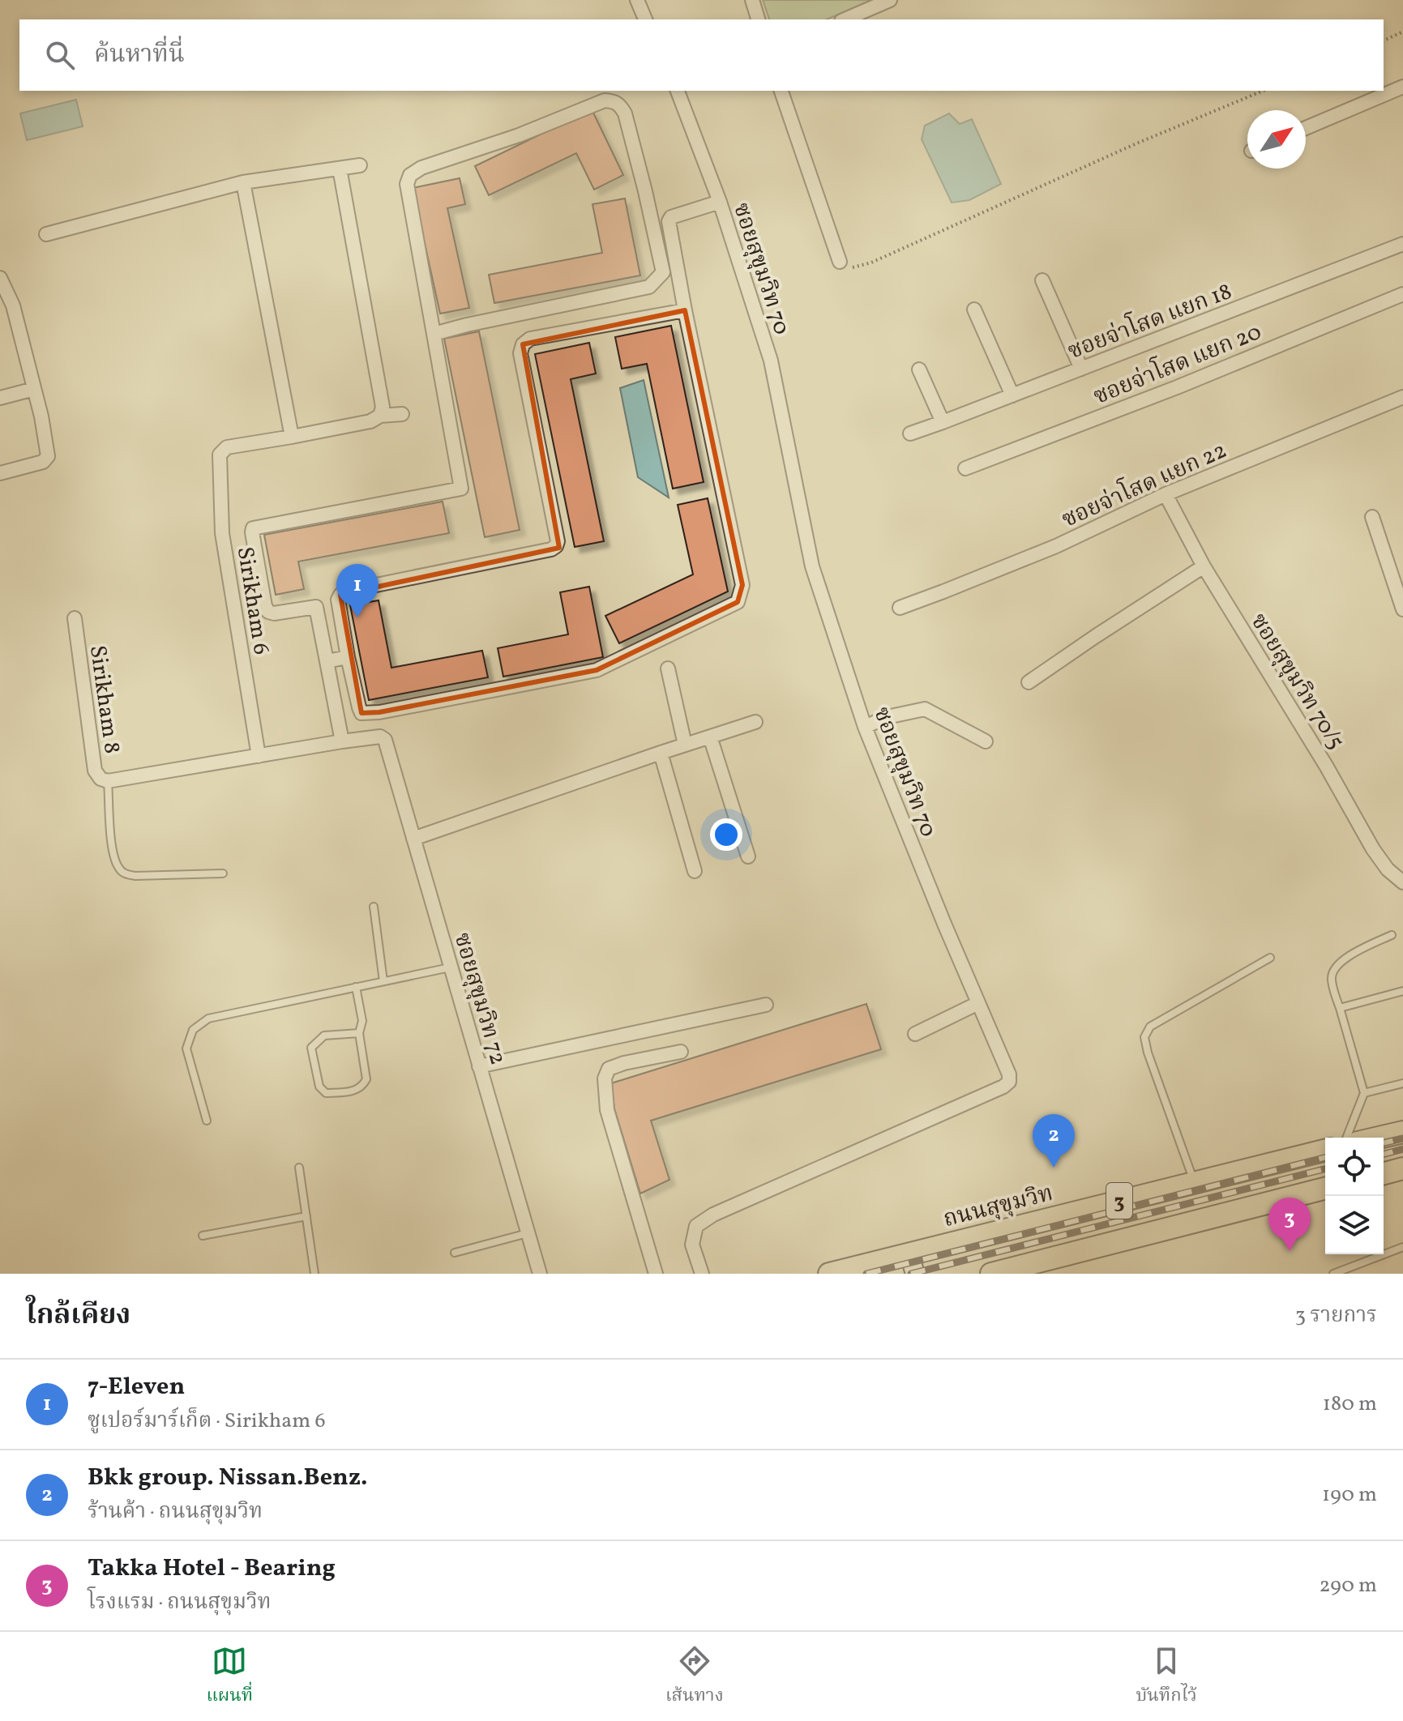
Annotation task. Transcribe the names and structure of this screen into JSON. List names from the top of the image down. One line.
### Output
{"streets":{"highway":["3","ถนนสุขุมวิท"],"street":["ซอยสุขุมวิท 70","ซอยจ่าโสด แยก 18","ซอยจ่าโสด แยก 20","ซอยจ่าโสด แยก 22","Sirikham 6","ซอยสุขุมวิท 70/5","Sirikham 8","ซอยสุขุมวิท 72"]},"crossings":[["ซอยจ่าโสด แยก 22","ซอยสุขุมวิท 70/5"],["Sirikham 6","Sirikham 8"],["Sirikham 8","ซอยสุขุมวิท 72"]],"north":"top right","page":{"search":"ค้นหาที่นี่","pins":["1","2","3"],"heading":["ใกล้เคียง","3 รายการ"],"list":[{"mark":"1","name":"7-Eleven","note":"ซูเปอร์มาร์เก็ต · Sirikham 6","value":"180 m"},{"mark":"2","name":"Bkk group. Nissan.Benz.","note":"ร้านค้า · ถนนสุขุมวิท","value":"190 m"},{"mark":"3","name":"Takka Hotel - Bearing","note":"โรงแรม · ถนนสุขุมวิท","value":"290 m"}],"nav":["แผนที่","เส้นทาง","บันทึกไว้"]}}
